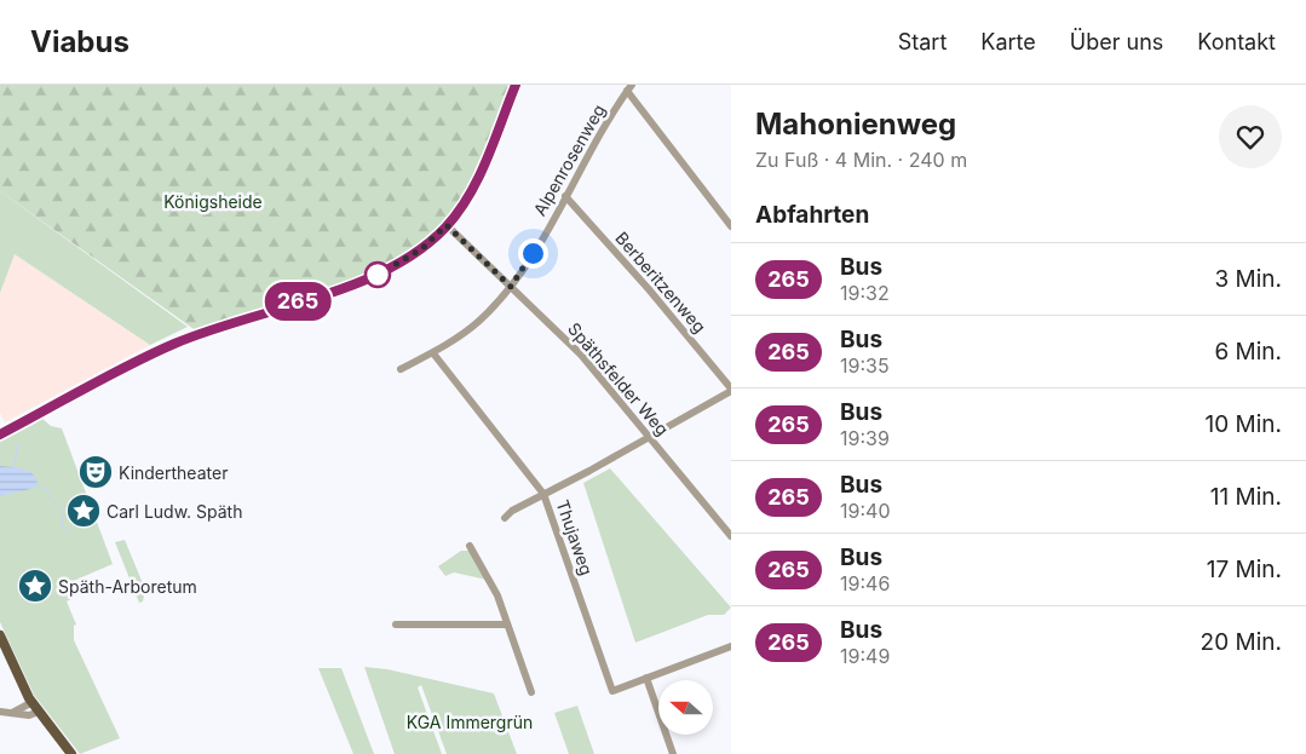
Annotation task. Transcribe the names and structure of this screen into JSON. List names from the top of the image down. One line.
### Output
{"streets":{"street":["Alpenrosenweg","Berberitzenweg","Späthsfelder Weg","Thujaweg"]},"crossings":[["Alpenrosenweg","Berberitzenweg"],["Alpenrosenweg","Späthsfelder Weg"],["Alpenrosenweg","Thujaweg"]],"parks":["Königsheide","KGA Immergrün"],"places":{"theatre":["Kindertheater"],"place":["Carl Ludw. Späth","Späth-Arboretum"]},"lines":["bus line 265"],"north":"left","page":{"header":"Viabus","nav":["Start","Karte","Über uns","Kontakt"],"on_map":"265","heading":[["Mahonienweg","Zu Fuß · 4 Min. · 240 m"],"Abfahrten"],"list":[{"mark":"265","name":"Bus","note":"19:32","value":"3 Min."},{"mark":"265","name":"Bus","note":"19:35","value":"6 Min."},{"mark":"265","name":"Bus","note":"19:39","value":"10 Min."},{"mark":"265","name":"Bus","note":"19:40","value":"11 Min."},{"mark":"265","name":"Bus","note":"19:46","value":"17 Min."},{"mark":"265","name":"Bus","note":"19:49","value":"20 Min."}]}}
